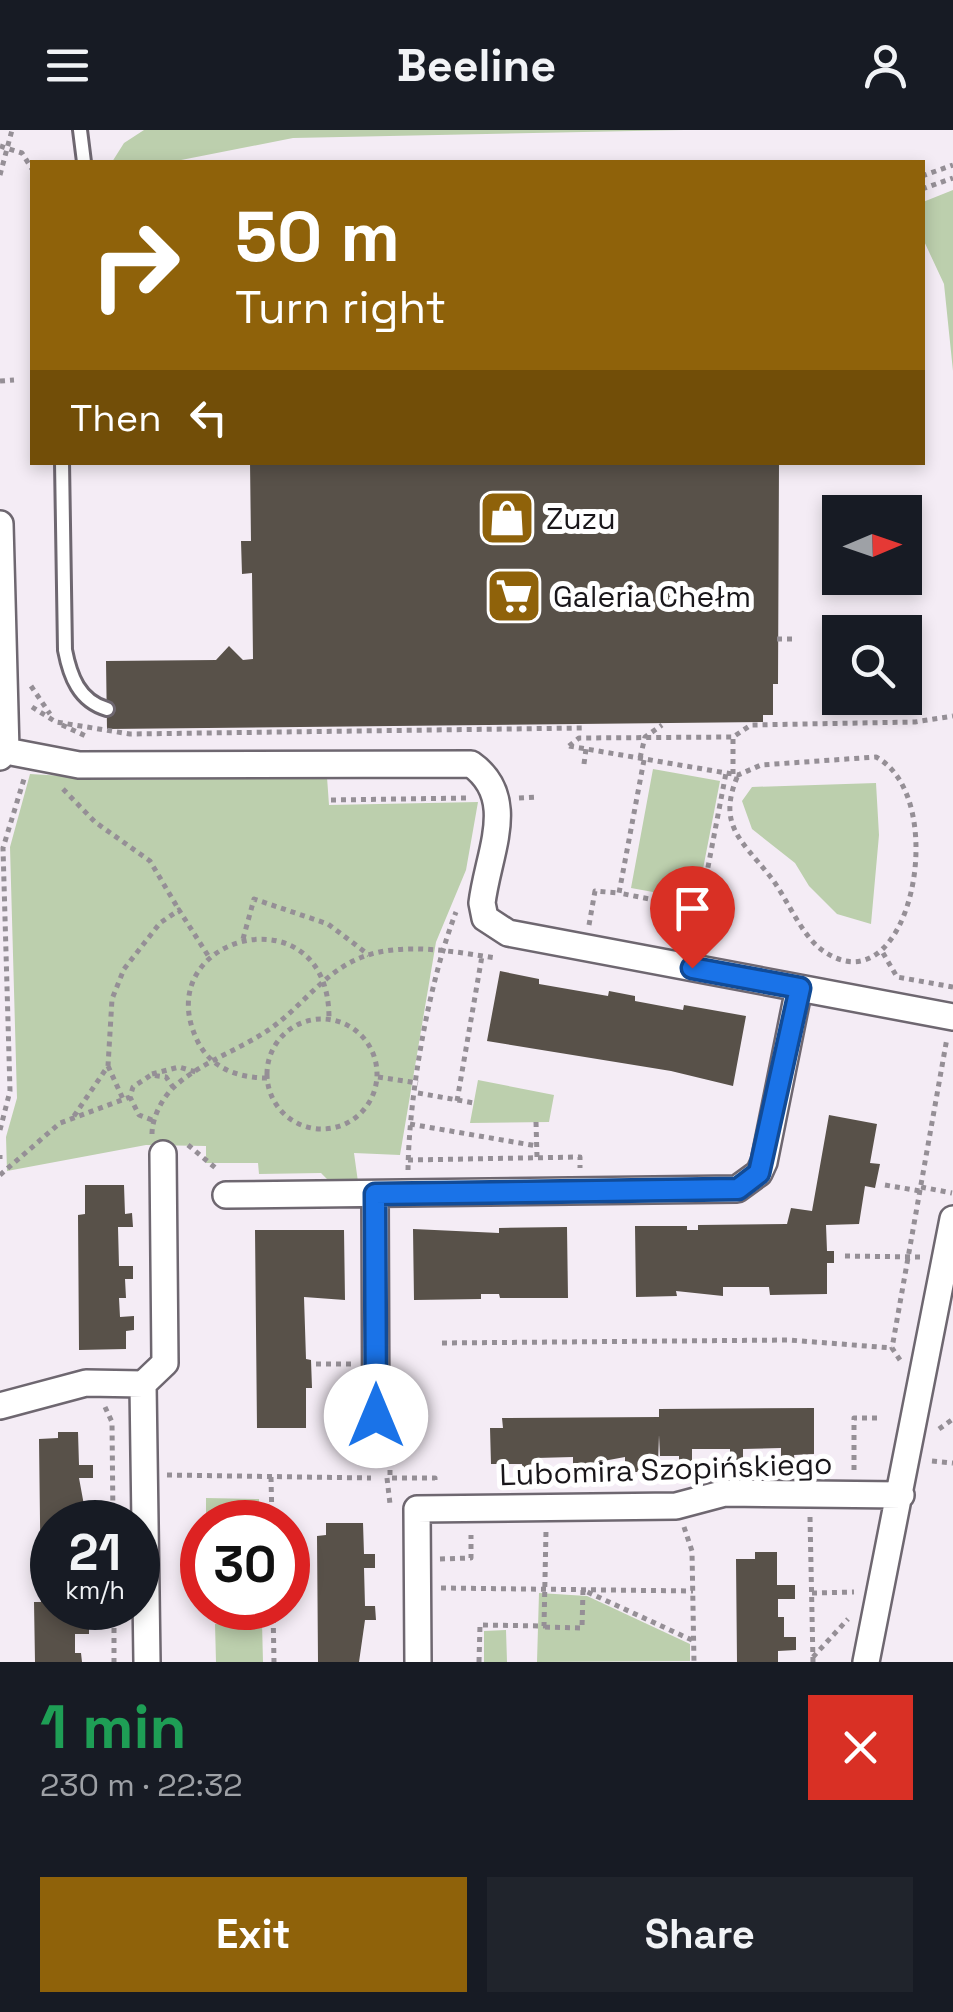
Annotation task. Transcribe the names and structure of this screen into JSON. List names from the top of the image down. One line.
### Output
{"streets":{"street":["Lubomira Szopińskiego"]},"places":{"shop":["Zuzu"],"supermarket":["Galeria Chełm"]},"north":"right","page":{"header":"Beeline","turn":["50 m","Turn right"],"then":"Then","speed":"21 km/h","limit":"30","heading":["1 min","230 m · 22:32"],"buttons":["Exit","Share"]}}
